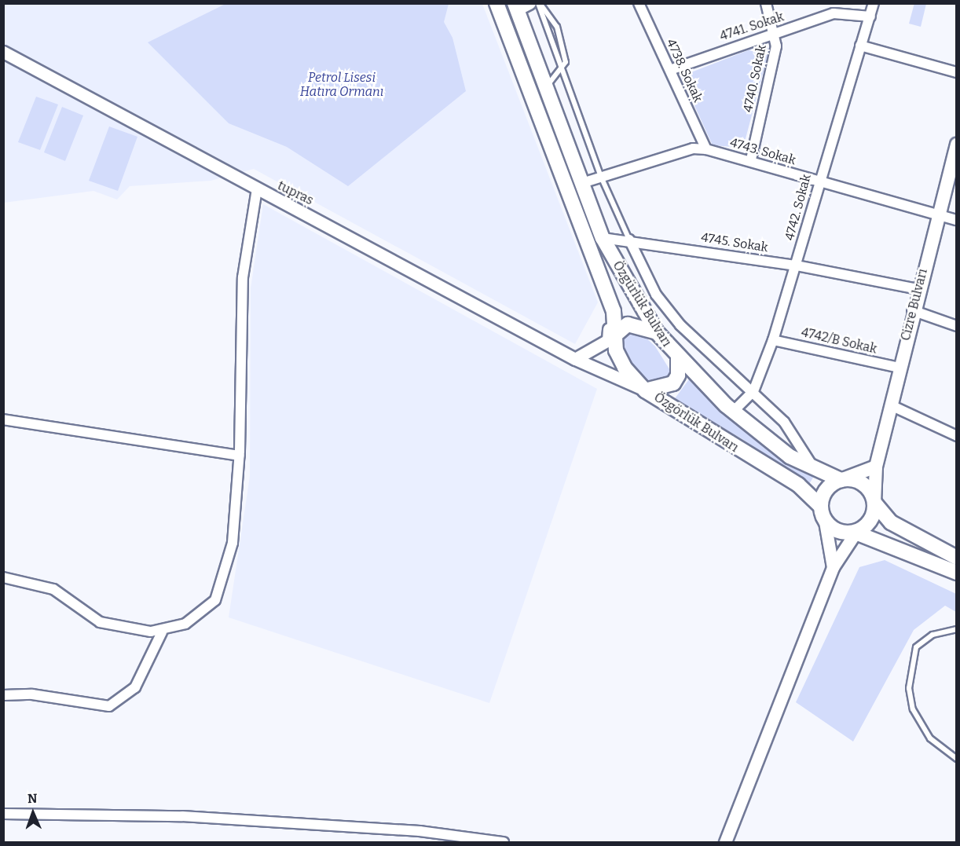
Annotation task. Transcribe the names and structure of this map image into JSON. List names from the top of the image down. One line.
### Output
{"streets":{"main road":["Özgürlük Bulvarı","Cizre Bulvarı","Özgörlük Bulvarı"],"street":["4741. Sokak","4738. Sokak","4740. Sokak","4743. Sokak","tupras","4742. Sokak","4745. Sokak","4742/B Sokak"]},"crossings":[["4741. Sokak","4738. Sokak"],["4741. Sokak","4740. Sokak"],["4741. Sokak","4742. Sokak"],["4738. Sokak","4743. Sokak"],["4740. Sokak","4743. Sokak"],["4743. Sokak","4742. Sokak"],["4743. Sokak","Özgürlük Bulvarı"],["4743. Sokak","Cizre Bulvarı"],["tupras","Özgürlük Bulvarı"],["tupras","Özgörlük Bulvarı"],["4742. Sokak","4745. Sokak"],["4742. Sokak","Özgürlük Bulvarı"],["4742. Sokak","4742/B Sokak"],["4745. Sokak","Özgürlük Bulvarı"],["4745. Sokak","Cizre Bulvarı"],["Özgürlük Bulvarı","Cizre Bulvarı"],["Özgürlük Bulvarı","Özgörlük Bulvarı"],["Cizre Bulvarı","4742/B Sokak"],["Cizre Bulvarı","Özgörlük Bulvarı"]],"parks":["Petrol Lisesi Hatıra Ormanı"],"north":"top"}
